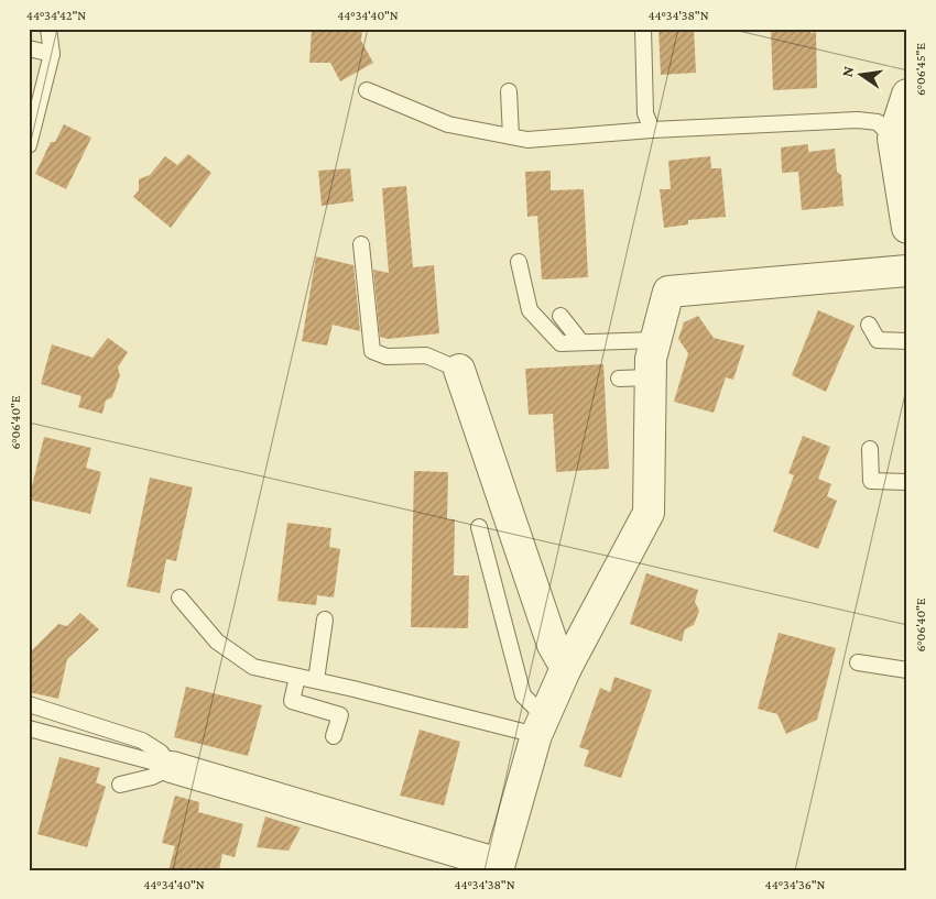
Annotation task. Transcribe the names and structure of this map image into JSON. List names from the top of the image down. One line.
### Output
{"north":"left","coordinates":["44°34'42\"N","44°34'40\"N","44°34'38\"N","6°06'45\"E","6°06'40\"E","44°34'36\"N"]}
